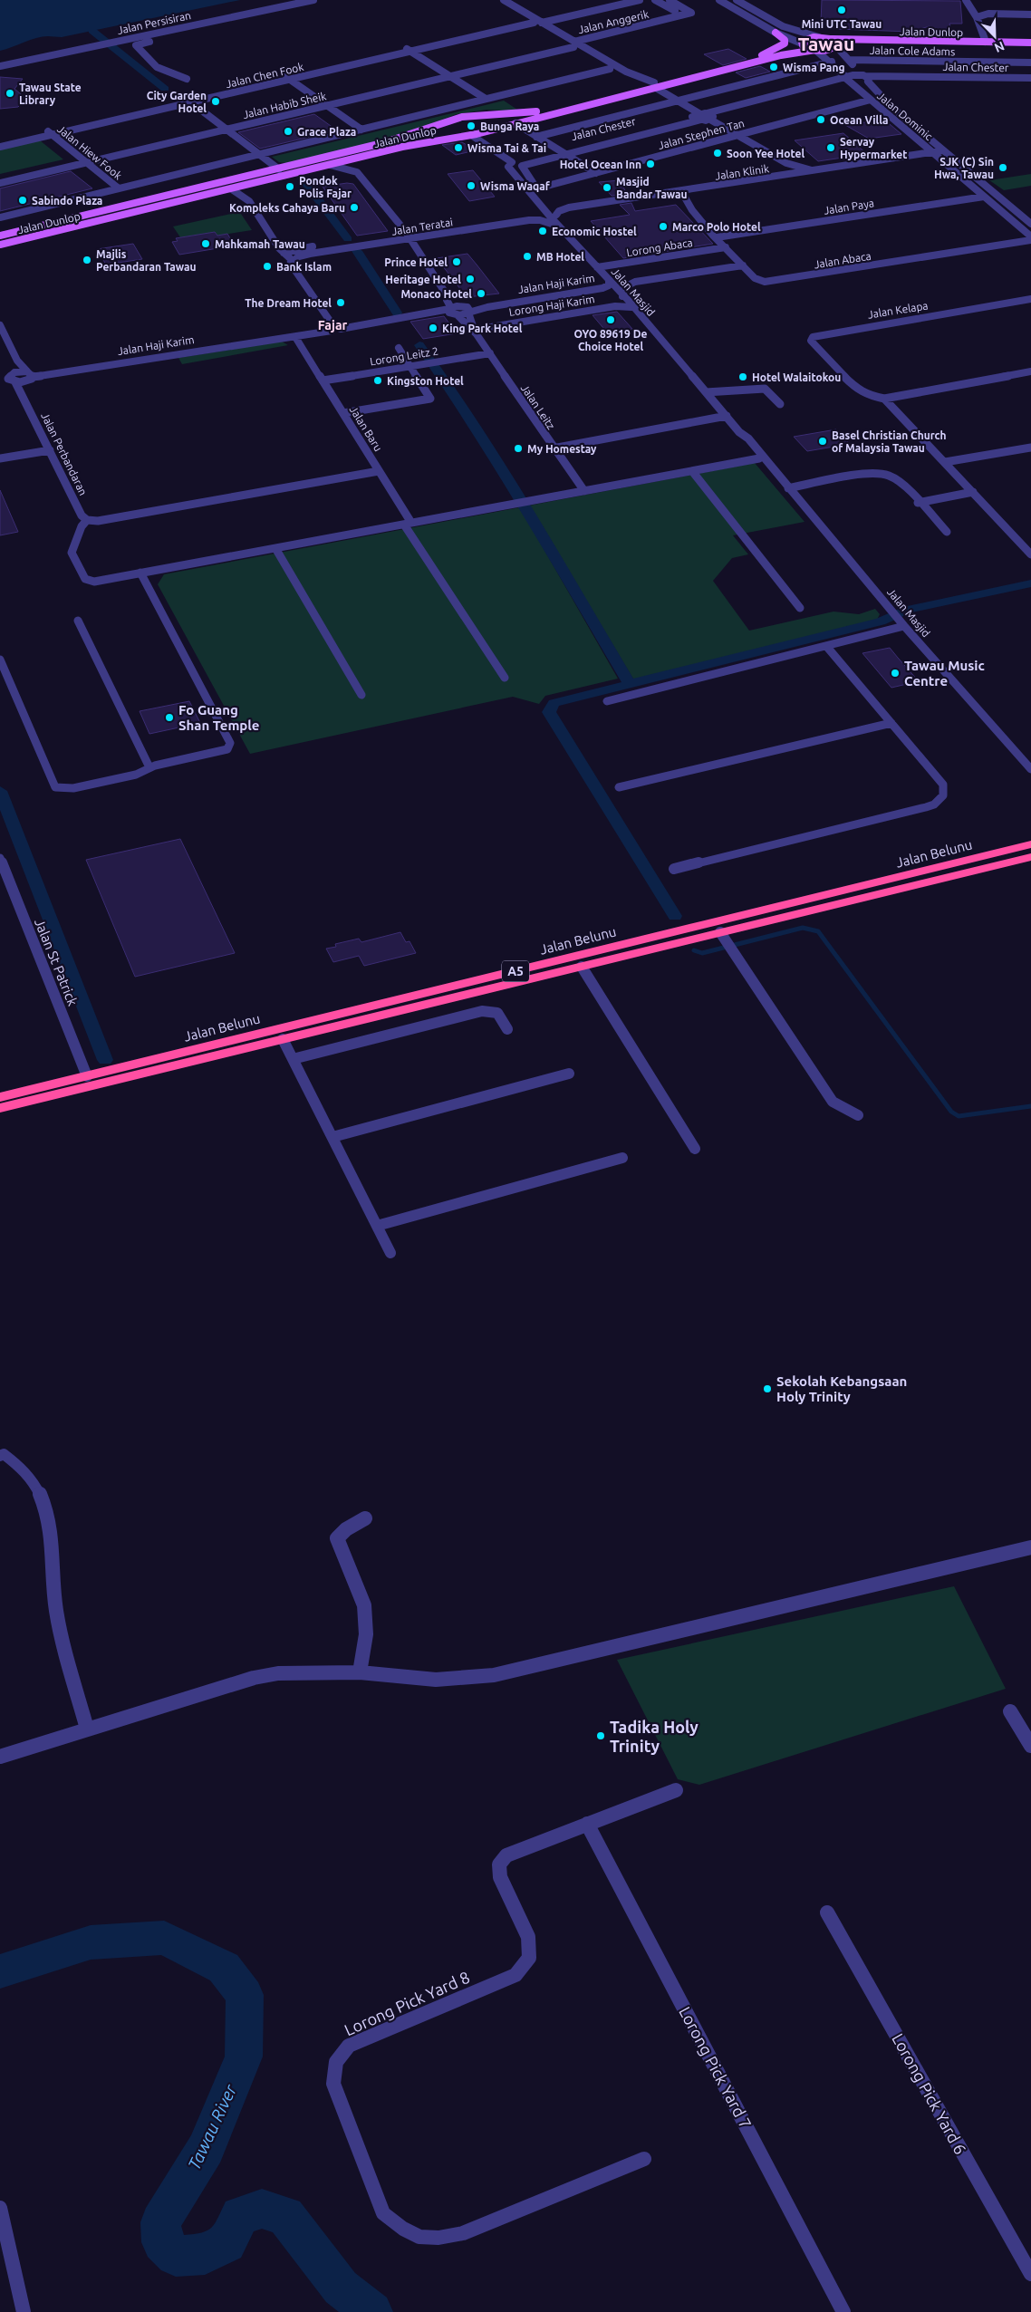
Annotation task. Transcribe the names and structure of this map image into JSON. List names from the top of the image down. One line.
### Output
{"streets":{"highway":["Jalan Belunu","A5"],"main road":["Jalan Dunlop"],"street":["Jalan Anggerik","Jalan Persisiran","Jalan Cole Adams","Jalan Chester","Jalan Chen Fook","Jalan Habib Sheik","Jalan Dominic","Jalan Stephen Tan","Jalan Hiew Fook","Jalan Klinik","Jalan Paya","Jalan Teratai","Lorong Abaca","Jalan Abaca","Jalan Haji Karim","Jalan Masjid","Lorong Haji Karim","Jalan Kelapa","Lorong Leitz 2","Jalan Leitz","Jalan Baru","Jalan Perbandaran","Jalan St Patrick","Lorong Pick Yard 8","Lorong Pick Yard 7","Lorong Pick Yard 6"]},"crossings":[["Jalan Anggerik","Jalan Habib Sheik"],["Jalan Dunlop","Jalan Dominic"],["Jalan Dunlop","Jalan Masjid"],["Jalan Cole Adams","Jalan Dominic"],["Jalan Chester","Jalan Dominic"],["Jalan Chester","Jalan Masjid"],["Jalan Chen Fook","Jalan Hiew Fook"],["Jalan Habib Sheik","Jalan Hiew Fook"],["Jalan Dominic","Jalan Stephen Tan"],["Jalan Dominic","Jalan Klinik"],["Jalan Dominic","Jalan Paya"],["Jalan Paya","Jalan Abaca"],["Jalan Teratai","Jalan Masjid"],["Lorong Abaca","Jalan Abaca"],["Lorong Abaca","Jalan Masjid"],["Jalan Haji Karim","Jalan Masjid"],["Jalan Haji Karim","Jalan Perbandaran"],["Jalan Masjid","Lorong Haji Karim"],["Lorong Haji Karim","Jalan Leitz"],["Lorong Leitz 2","Jalan Leitz"],["Lorong Leitz 2","Jalan Baru"],["Jalan Belunu","Jalan St Patrick"],["Lorong Pick Yard 8","Lorong Pick Yard 7"]],"districts":["Tawau","Fajar"],"water":["Tawau River"],"places":["Mini UTC Tawau","Wisma Pang","Tawau State Library","City Garden Hotel","Ocean Villa","Bunga Raya","Grace Plaza","Wisma Tai & Tai","Servay Hypermarket","Soon Yee Hotel","Hotel Ocean Inn","SJK (C) Sin Hwa, Tawau","Wisma Waqaf","Pondok Polis Fajar","Masjid Bandar Tawau","Sabindo Plaza","Kompleks Cahaya Baru","Marco Polo Hotel","Economic Hostel","Mahkamah Tawau","MB Hotel","Majlis Perbandaran Tawau","Prince Hotel","Bank Islam","Heritage Hotel","Monaco Hotel","The Dream Hotel","OYO 89619 De Choice Hotel","King Park Hotel","Hotel Walaitokou","Kingston Hotel","Basel Christian Church of Malaysia Tawau","My Homestay","Tawau Music Centre","Fo Guang Shan Temple","Sekolah Kebangsaan Holy Trinity","Tadika Holy Trinity"],"north":"bottom right"}
